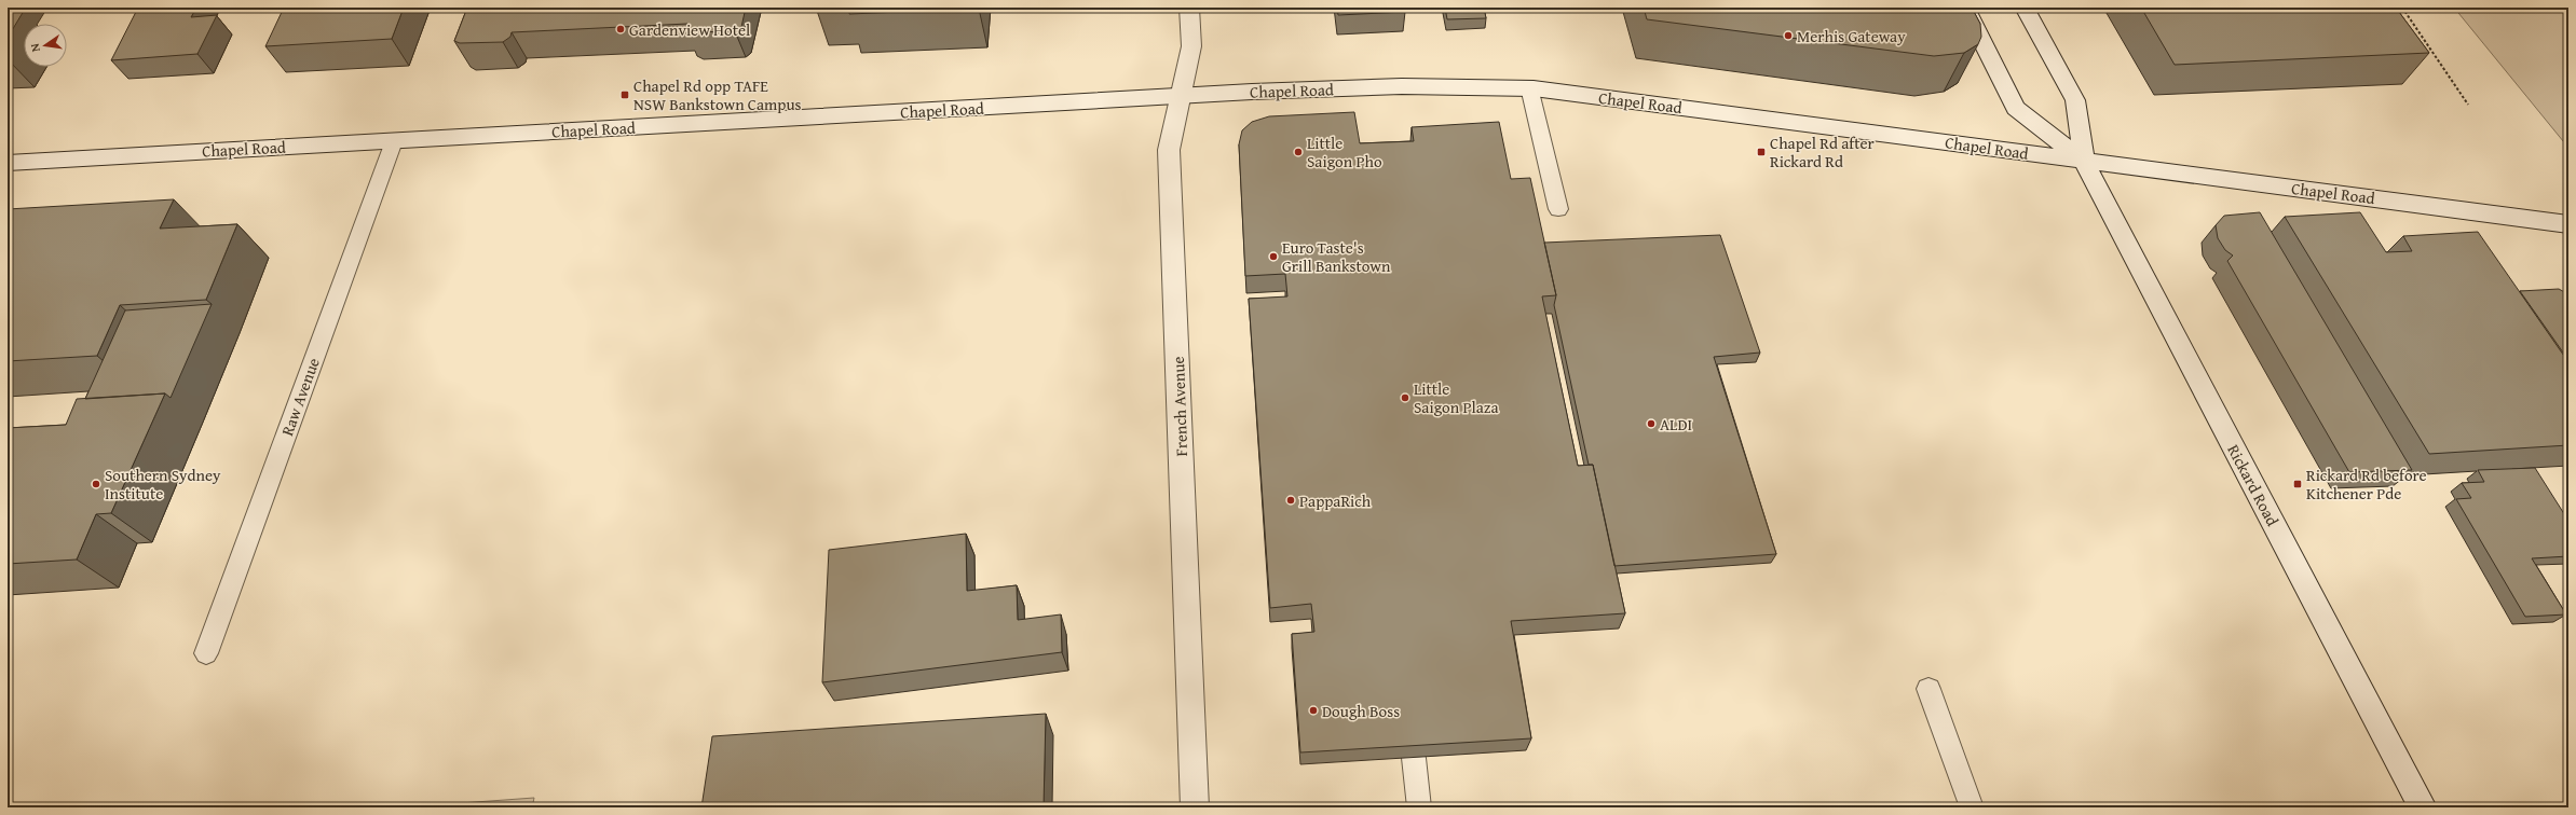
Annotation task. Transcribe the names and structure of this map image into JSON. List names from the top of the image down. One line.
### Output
{"streets":{"main road":["Chapel Road","French Avenue","Rickard Road"],"lane":["Raw Avenue"]},"crossings":[["Chapel Road","Raw Avenue"],["Chapel Road","French Avenue"],["Chapel Road","Rickard Road"]],"places":{"other":["Gardenview Hotel","Merhis Gateway","Little Saigon Pho","Euro Taste's Grill Bankstown","Little Saigon Plaza","ALDI","Southern Sydney Institute","PappaRich","Dough Boss"],"transit":["Chapel Rd opp TAFE NSW Bankstown Campus","Chapel Rd after Rickard Rd","Rickard Rd before Kitchener Pde"]},"north":"left"}
